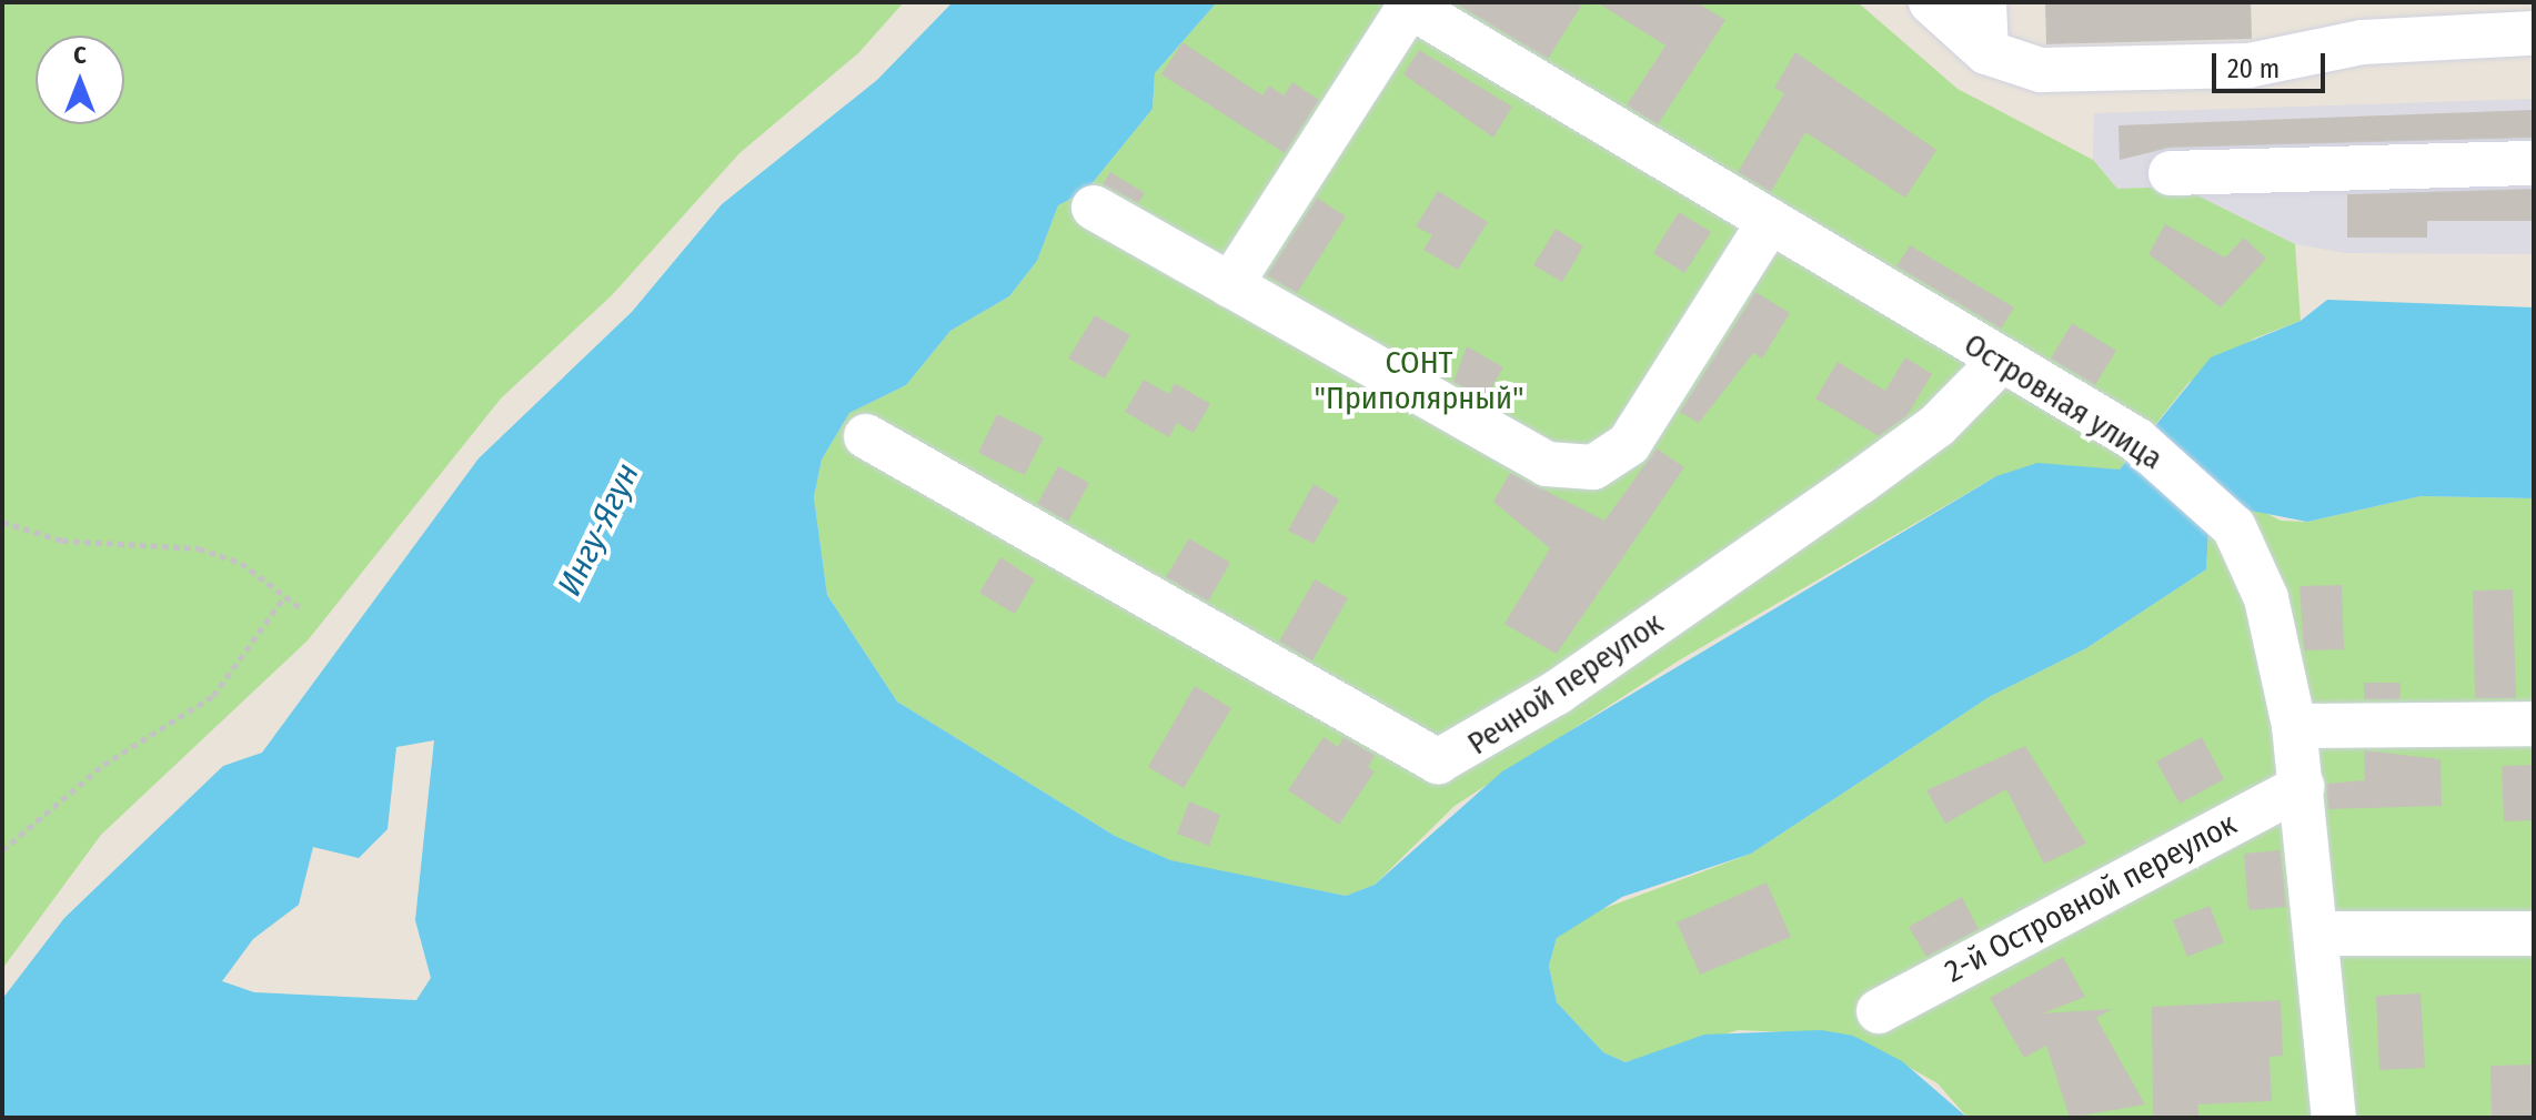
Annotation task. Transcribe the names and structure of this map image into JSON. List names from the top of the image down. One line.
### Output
{"streets":{"lane":["Островная улица","Речной переулок","2-й Островной переулок"]},"crossings":[["Островная улица","Речной переулок"],["Островная улица","2-й Островной переулок"]],"water":["Ингу-Ягун"],"parks":["СОНТ \"Приполярный\""],"scale_bar":"20 m","north":"top"}
